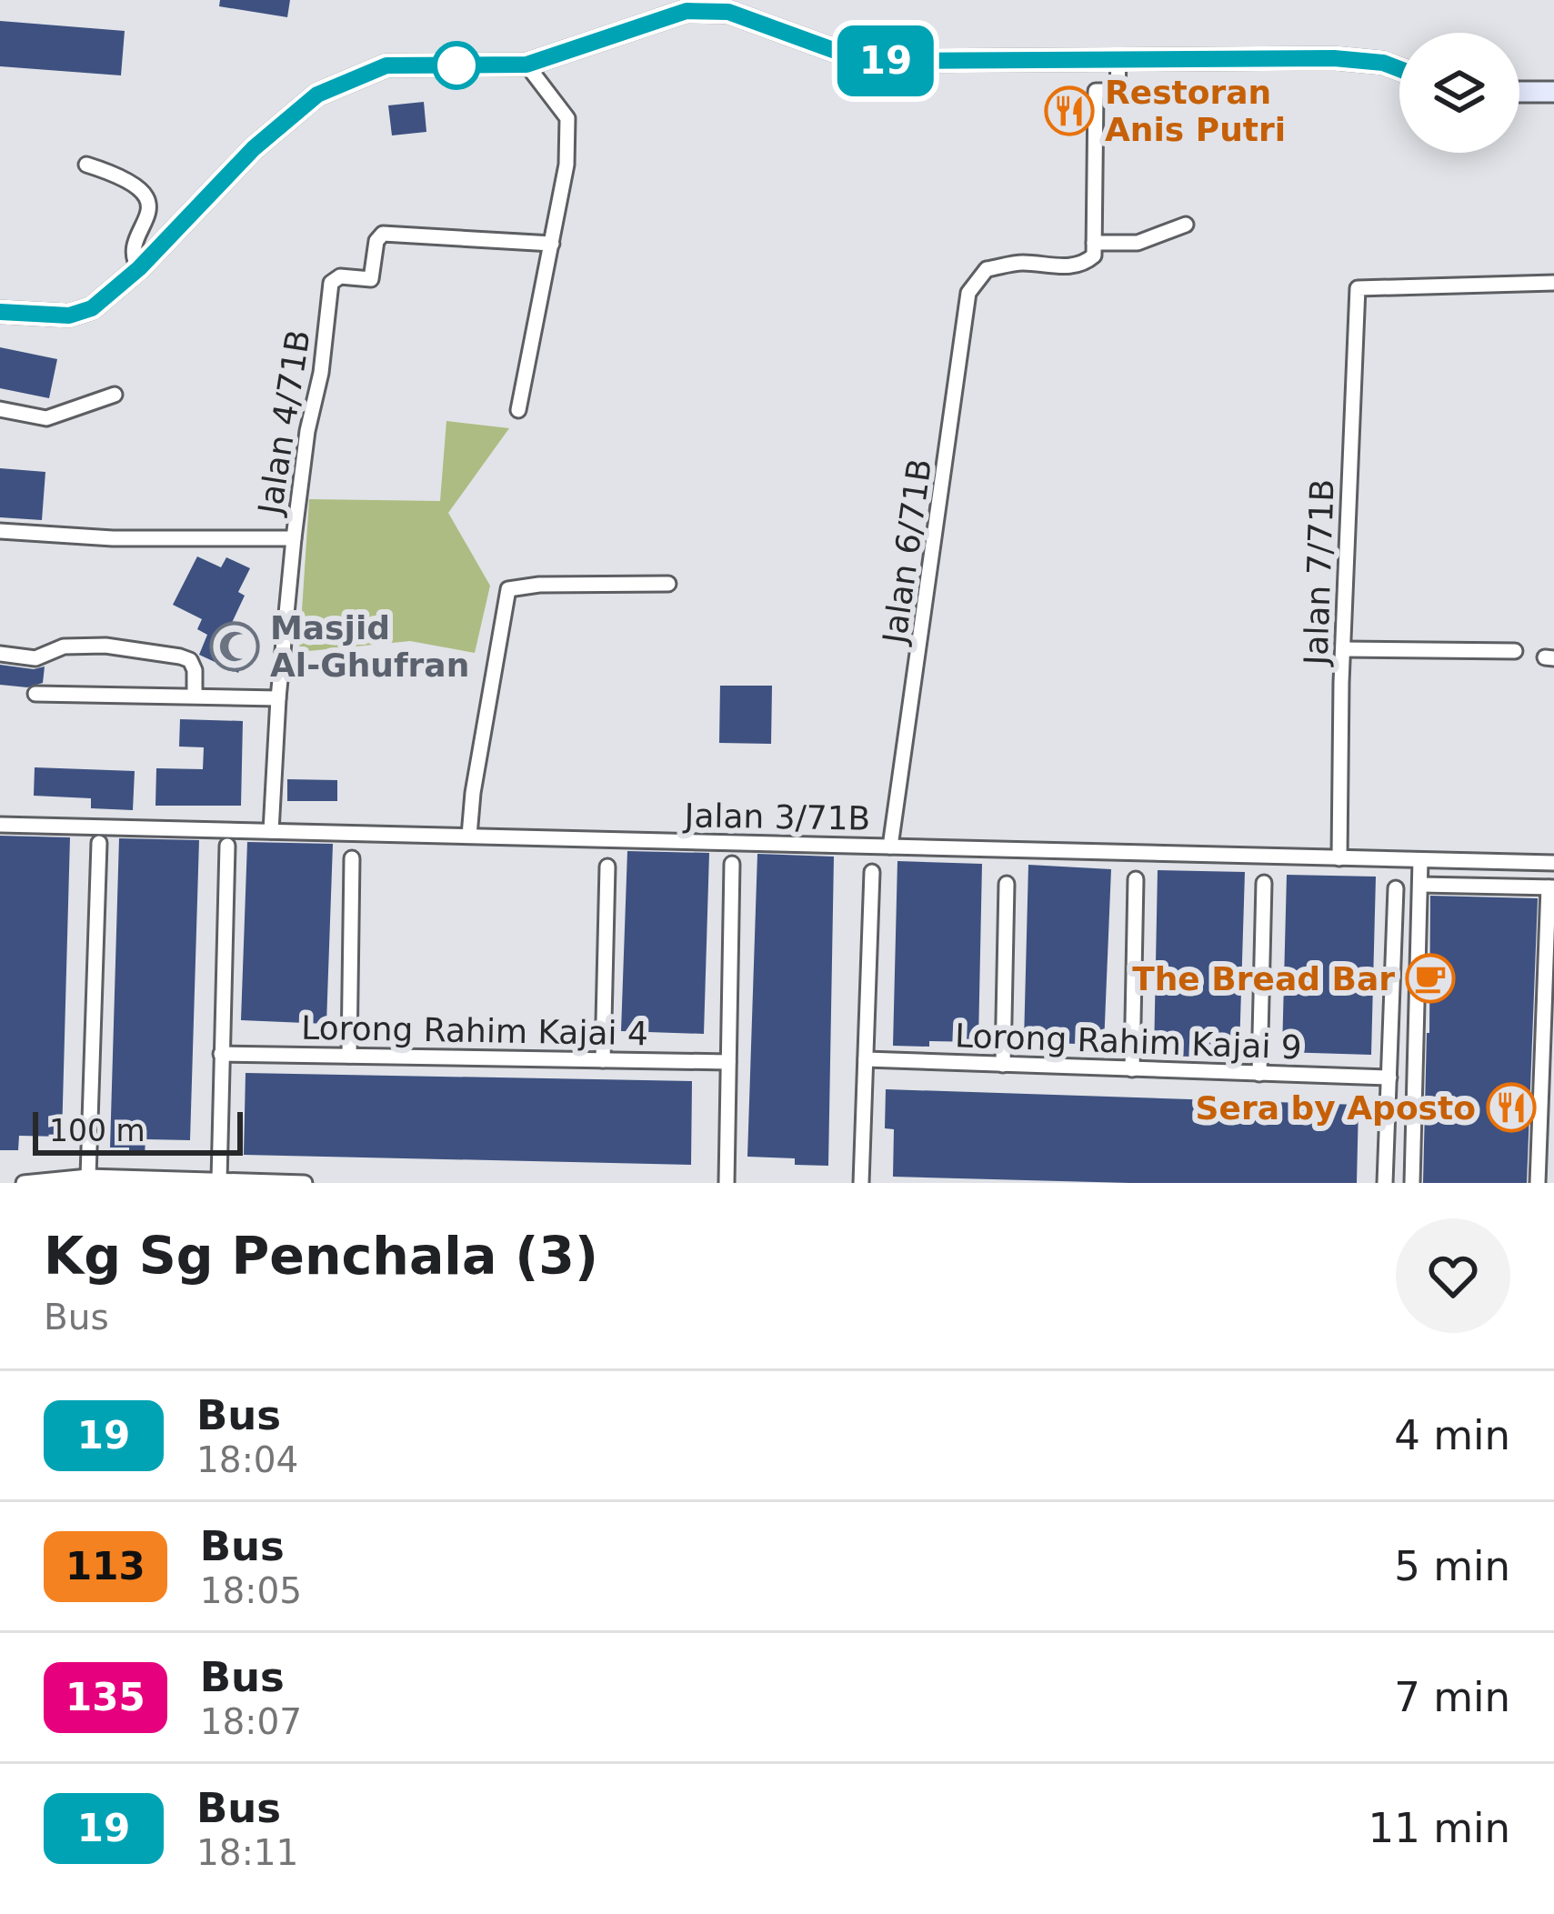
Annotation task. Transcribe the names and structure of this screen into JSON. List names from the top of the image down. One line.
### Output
{"streets":{"street":["Jalan 4/71B","Jalan 6/71B","Jalan 7/71B","Jalan 3/71B","Lorong Rahim Kajai 4","Lorong Rahim Kajai 9"]},"crossings":[["Jalan 4/71B","Jalan 3/71B"],["Jalan 6/71B","Jalan 3/71B"],["Jalan 7/71B","Jalan 3/71B"]],"places":{"restaurant":["Restoran Anis Putri","Sera by Aposto"],"mosque":["Masjid Al-Ghufran"],"cafe":["The Bread Bar"]},"lines":["bus line 19"],"scale_bar":"100 m","page":{"on_map":"19","scale":"100 m","heading":["Kg Sg Penchala (3)","Bus"],"list":[{"mark":"19","name":"Bus","note":"18:04","value":"4 min"},{"mark":"113","name":"Bus","note":"18:05","value":"5 min"},{"mark":"135","name":"Bus","note":"18:07","value":"7 min"},{"mark":"19","name":"Bus","note":"18:11","value":"11 min"}]}}
